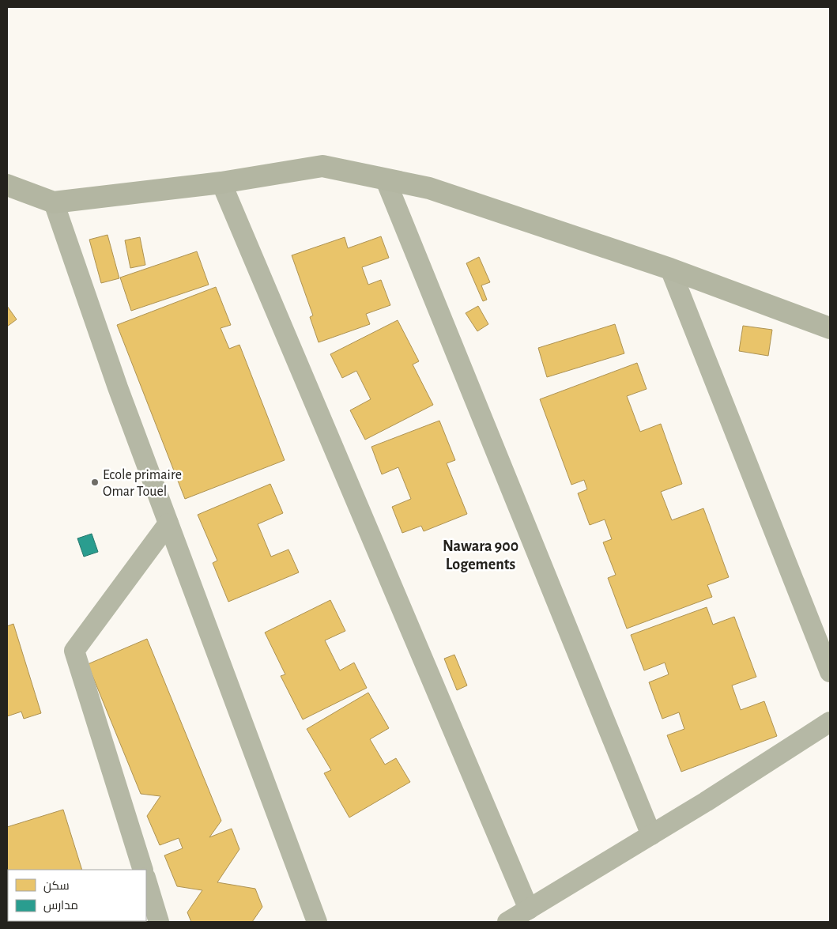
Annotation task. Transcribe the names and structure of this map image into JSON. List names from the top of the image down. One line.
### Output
{"districts":["Nawara 900 Logements"],"places":["Ecole primaire Omar Touel"],"legend":["سكن","مدارس"]}
